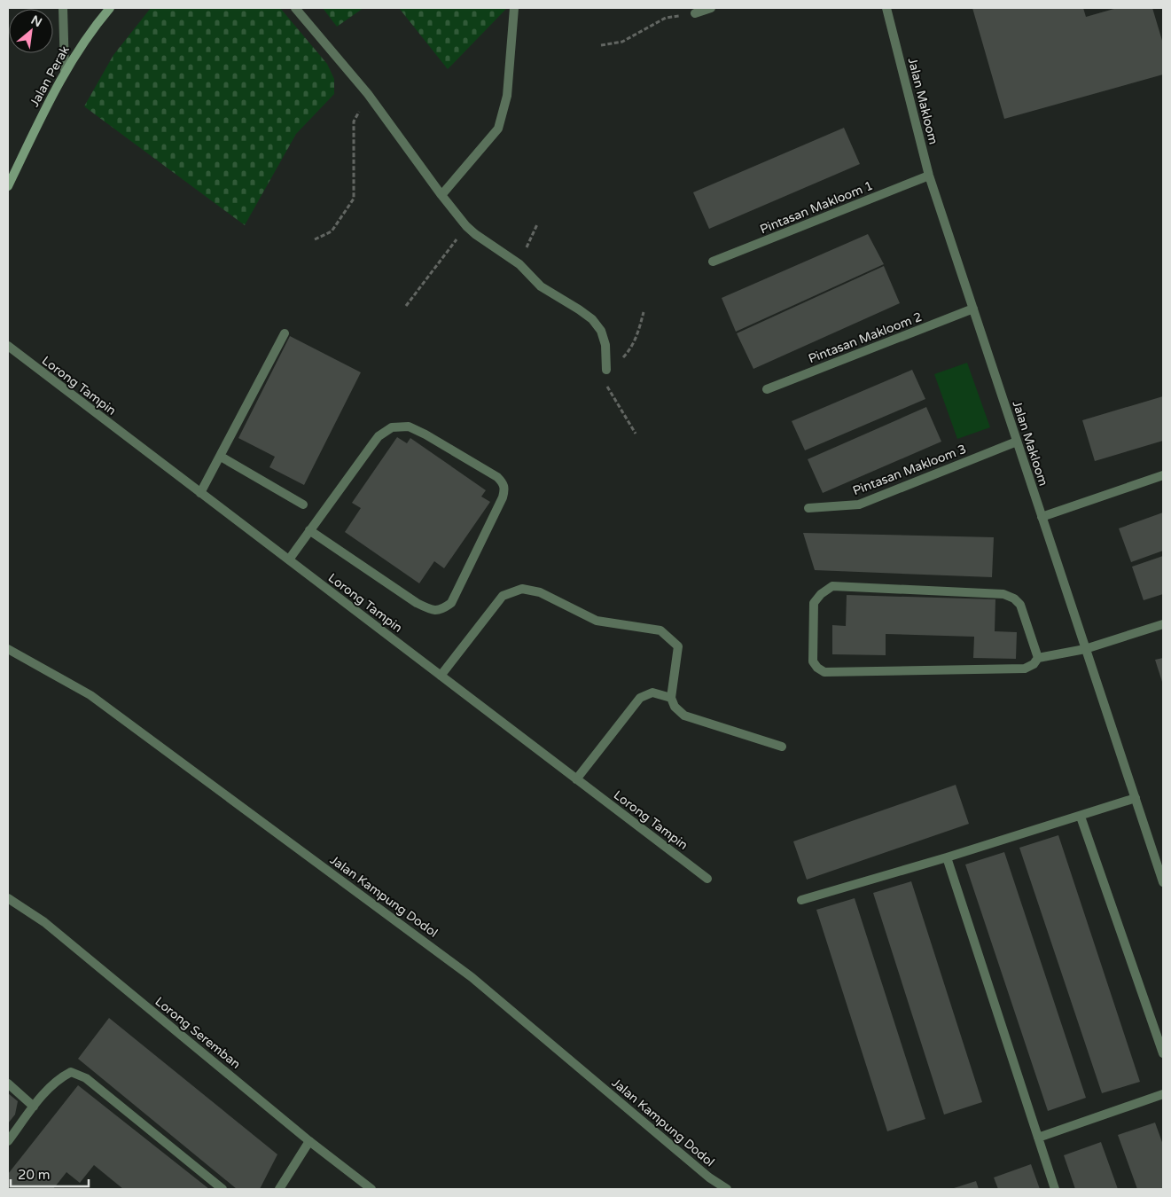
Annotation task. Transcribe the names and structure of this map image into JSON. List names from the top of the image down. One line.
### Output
{"streets":{"main road":["Jalan Perak"],"street":["Jalan Makloom","Pintasan Makloom 1","Pintasan Makloom 2","Lorong Tampin","Pintasan Makloom 3","Jalan Kampung Dodol","Lorong Seremban"]},"crossings":[["Jalan Makloom","Pintasan Makloom 1"],["Jalan Makloom","Pintasan Makloom 2"],["Jalan Makloom","Pintasan Makloom 3"]],"scale_bar":"20 m","north":"top right"}
